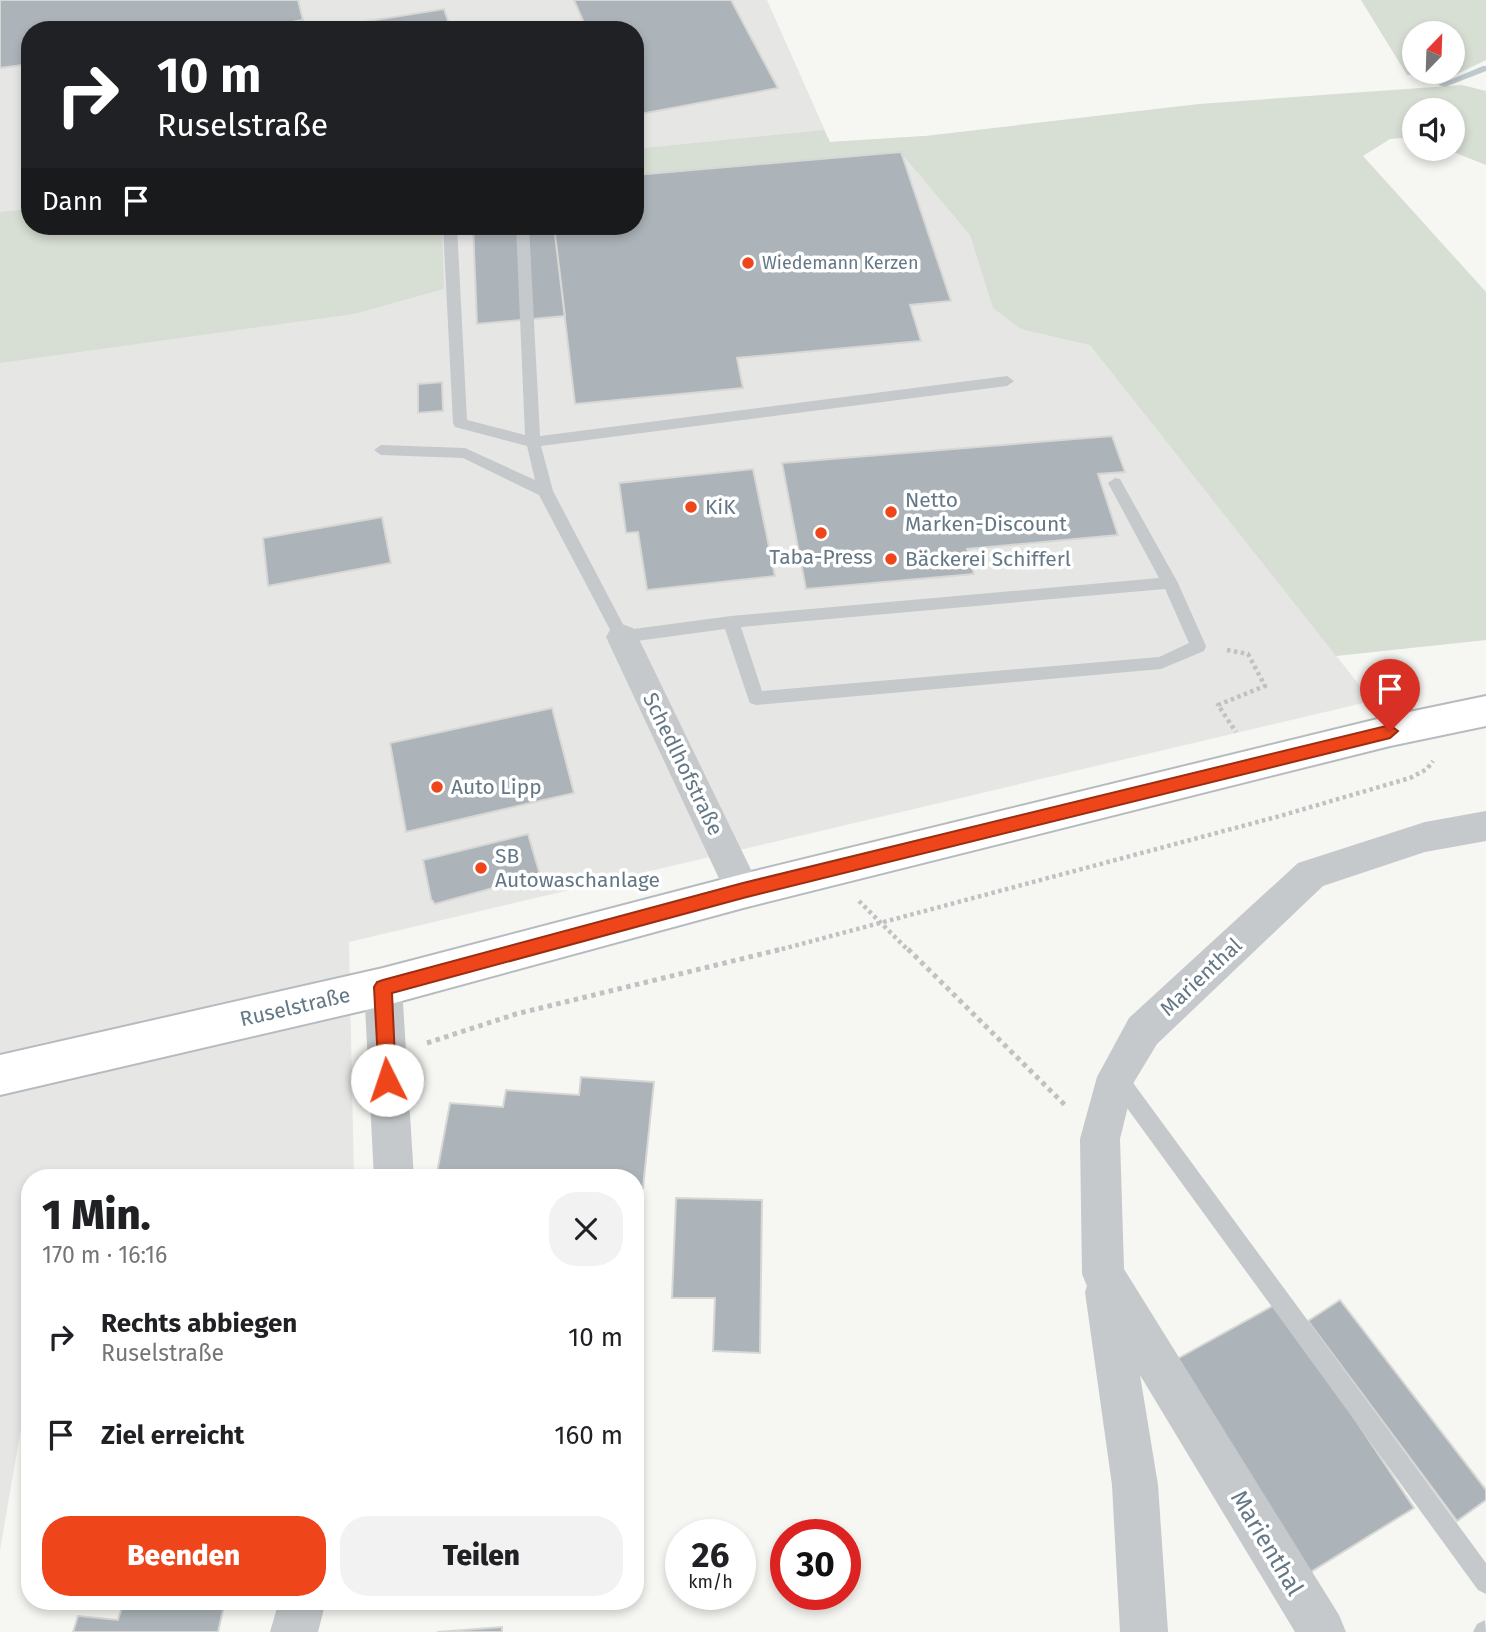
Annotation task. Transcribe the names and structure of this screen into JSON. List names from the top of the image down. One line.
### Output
{"streets":{"main road":["Ruselstraße"],"street":["Schedlhofstraße","Marienthal"]},"crossings":[["Schedlhofstraße","Ruselstraße"]],"places":["Wiedemann Kerzen","KiK","Netto Marken-Discount","Taba-Press","Bäckerei Schifferl","Auto Lipp","SB Autowaschanlage"],"north":"top right","page":{"turn":["10 m","Ruselstraße"],"then":"Dann","heading":["1 Min.","170 m · 16:16"],"list":[{"name":"Rechts abbiegen","note":"Ruselstraße","value":"10 m"},{"name":"Ziel erreicht","value":"160 m"}],"buttons":["Beenden","Teilen"],"speed":"26 km/h","limit":"30"}}
